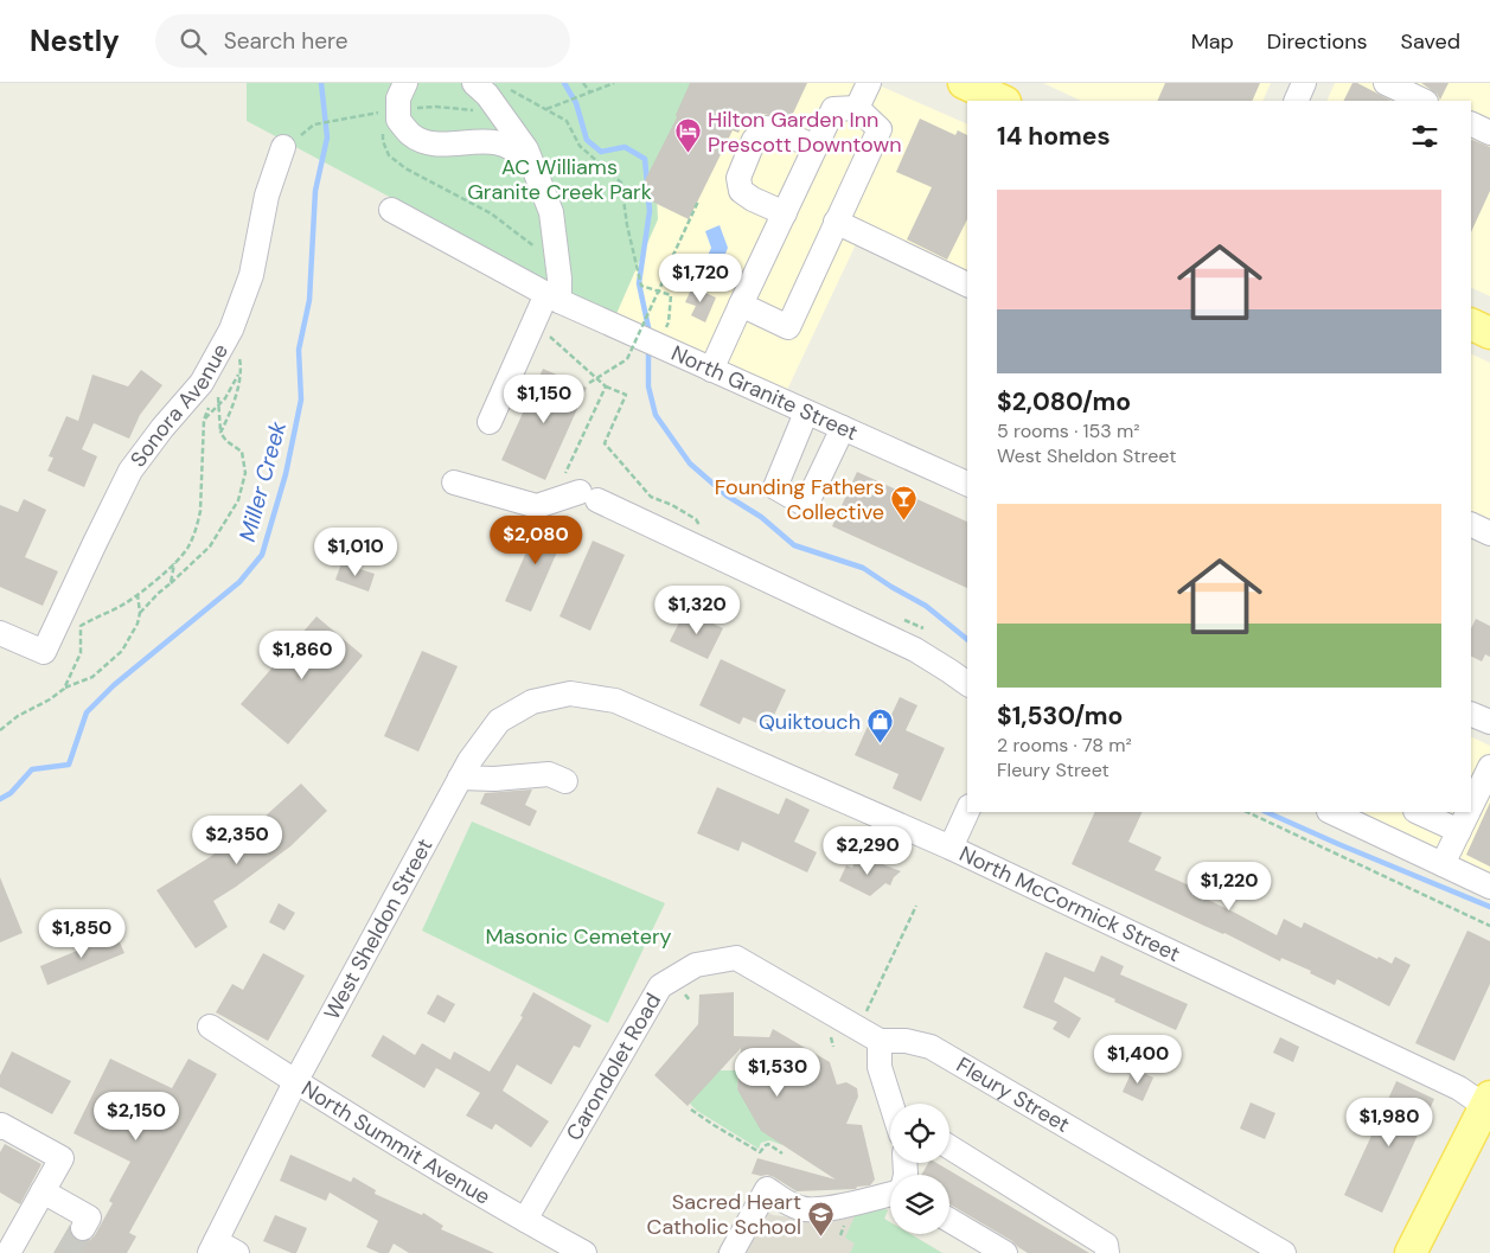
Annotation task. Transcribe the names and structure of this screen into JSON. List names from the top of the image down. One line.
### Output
{"streets":{"street":["North Granite Street","Sonora Avenue","North McCormick Street","West Sheldon Street","Carondolet Road","Fleury Street","North Summit Avenue"]},"crossings":[["North McCormick Street","West Sheldon Street"],["West Sheldon Street","North Summit Avenue"],["Carondolet Road","Fleury Street"],["Carondolet Road","North Summit Avenue"]],"water":["Miller Creek"],"parks":["AC Williams Granite Creek Park","Masonic Cemetery"],"places":{"hotel":["Hilton Garden Inn Prescott Downtown"],"bar":["Founding Fathers Collective"],"shop":["Quiktouch"],"school or university":["Sacred Heart Catholic School"]},"page":{"header":"Nestly","search":"Search here","nav":["Map","Directions","Saved"],"heading":"14 homes","list":[{"name":"$2,080/mo","note":"5 rooms · 153 m² · West Sheldon Street"},{"name":"$1,530/mo","note":"2 rooms · 78 m² · Fleury Street"}],"price":["$1,720","$1,150","$2,080","$1,010","$1,320","$1,860","$2,350","$2,290","$1,220","$1,850","$1,400","$1,530","$2,150","$1,980"]}}
